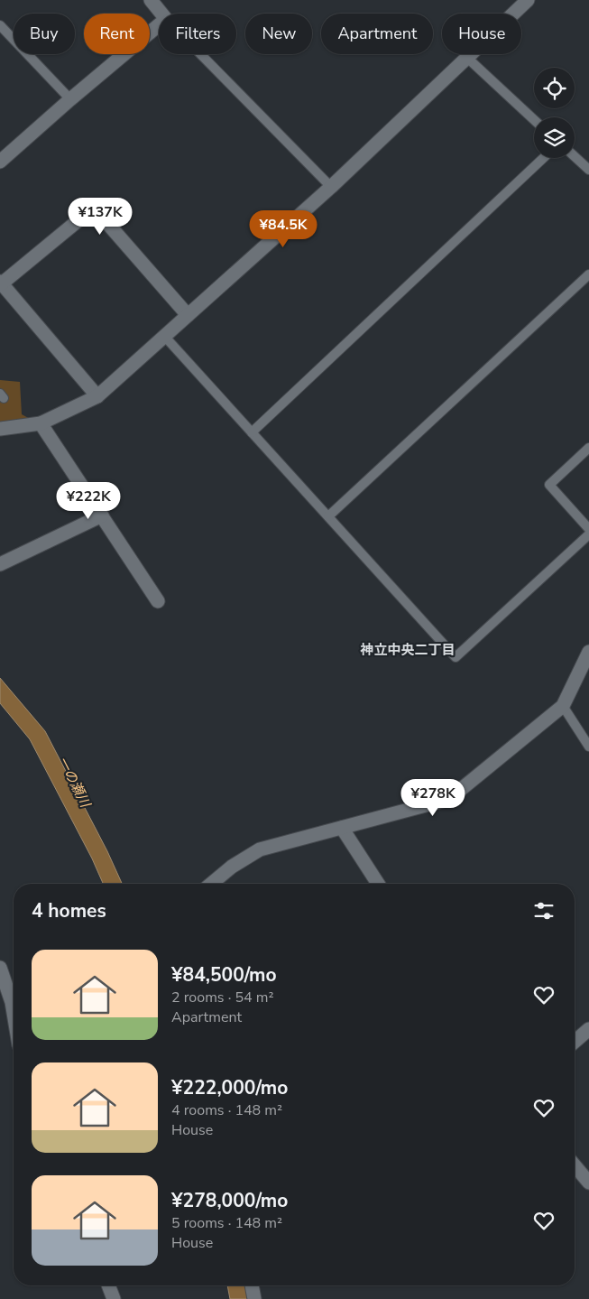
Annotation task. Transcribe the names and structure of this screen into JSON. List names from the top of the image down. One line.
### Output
{"districts":["神立中央二丁目"],"water":["一の瀬川"],"page":{"chip":["Buy","Rent","Filters","New","Apartment","House"],"price":["¥137K","¥84.5K","¥222K","¥278K"],"heading":"4 homes","list":[{"name":"¥84,500/mo","note":"2 rooms · 54 m² · Apartment"},{"name":"¥222,000/mo","note":"4 rooms · 148 m² · House"},{"name":"¥278,000/mo","note":"5 rooms · 148 m² · House"}]}}
